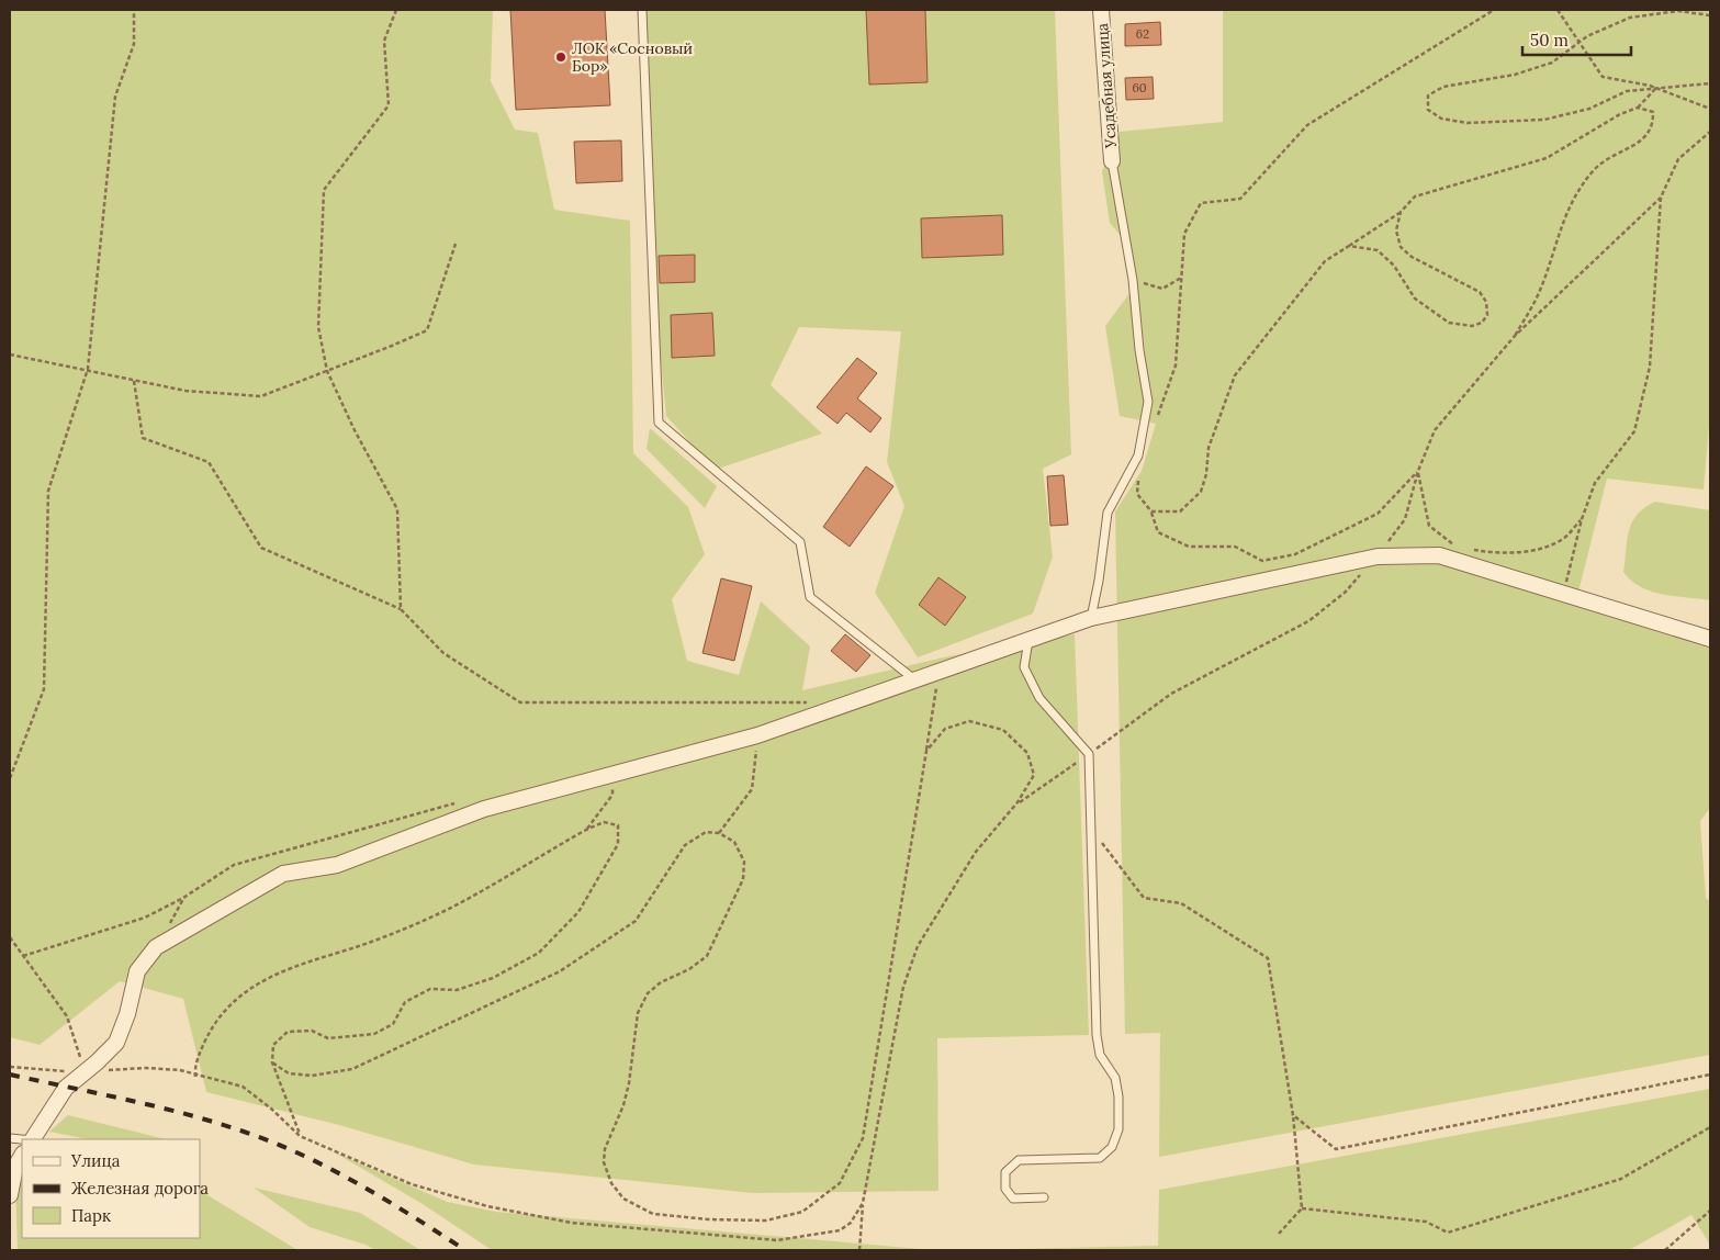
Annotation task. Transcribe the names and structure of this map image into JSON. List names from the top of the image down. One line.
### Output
{"streets":{"street":["Усадебная улица"]},"places":["ЛОК «Сосновый Бор»"],"house_numbers":["62","60"],"legend":["Улица","Железная дорога","Парк"],"scale_bar":"50 m"}
